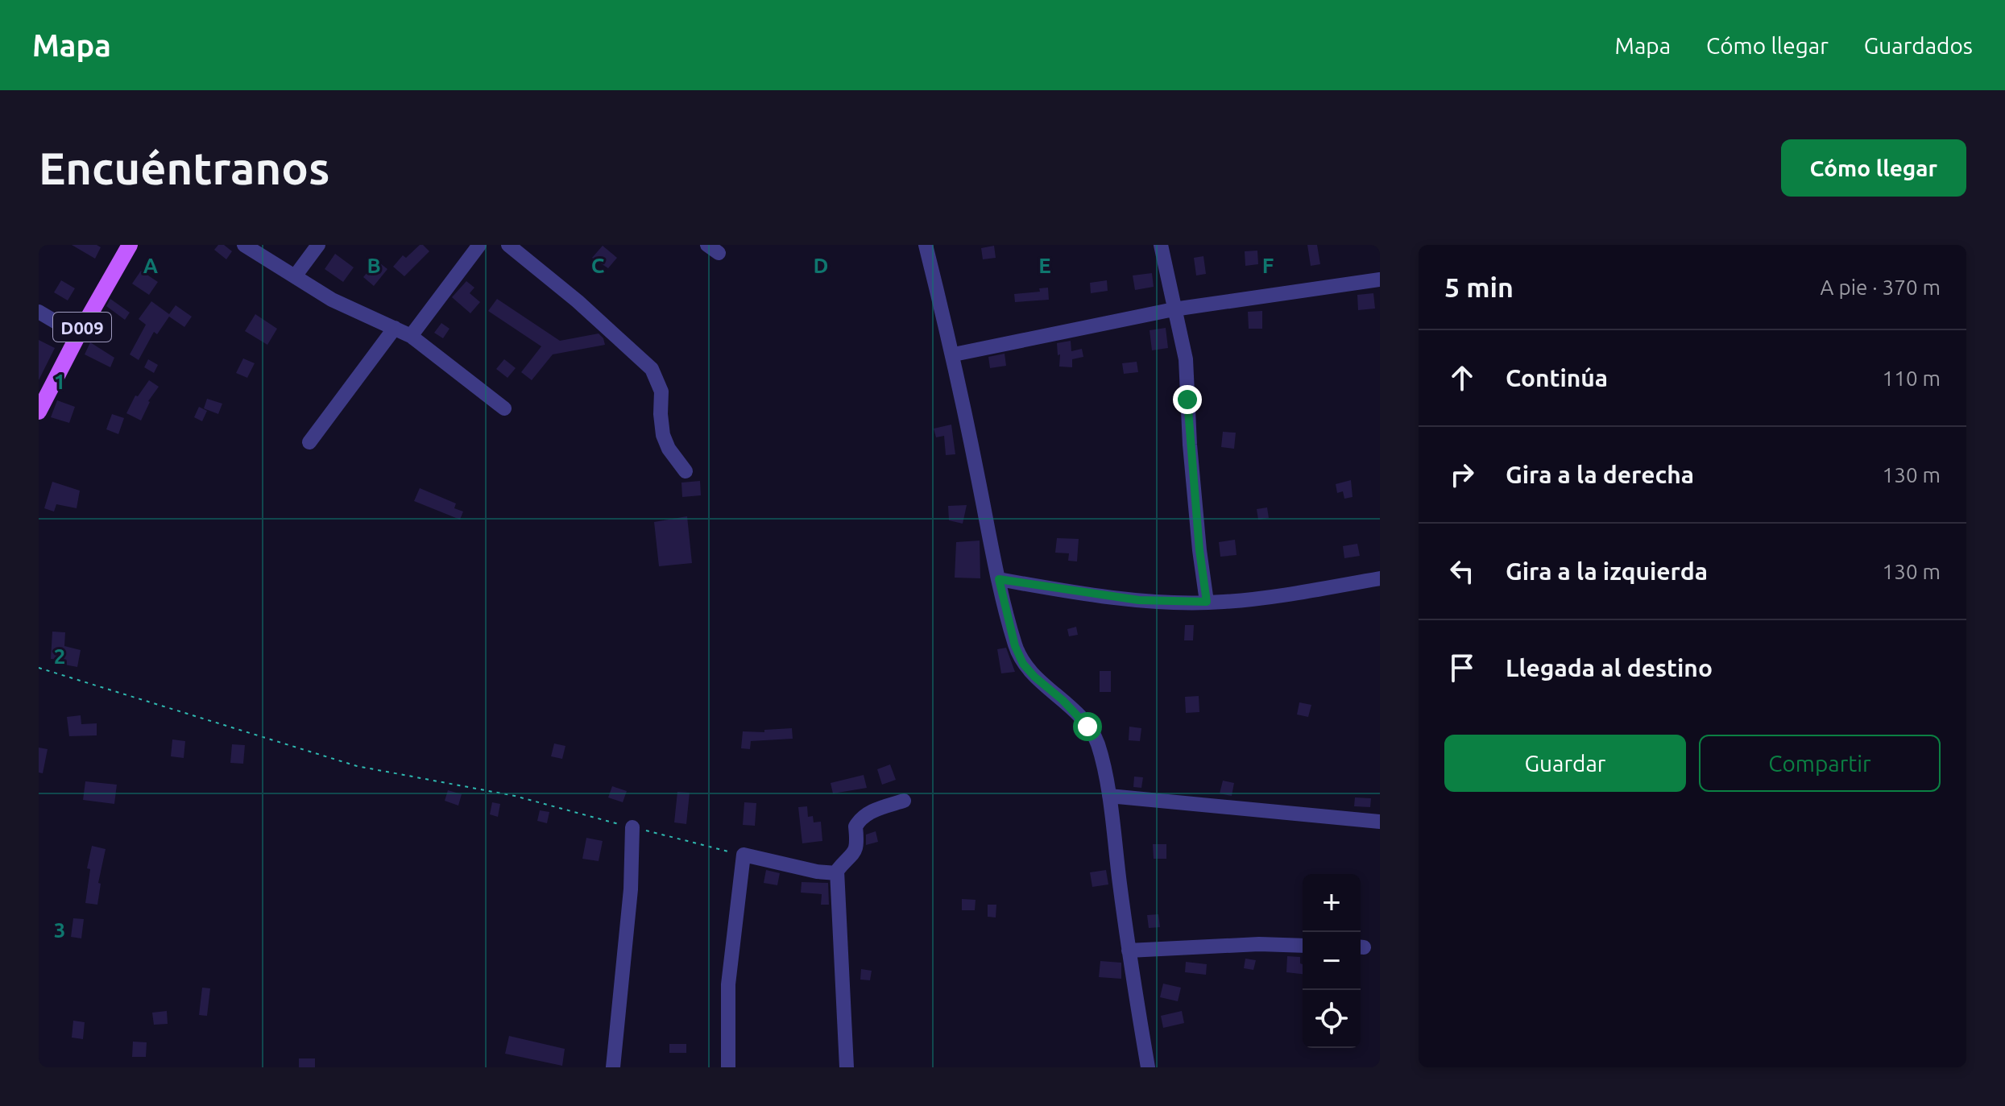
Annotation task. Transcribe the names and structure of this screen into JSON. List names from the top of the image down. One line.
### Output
{"streets":{"main road":["D009"]},"page":{"header":"Mapa","nav":["Mapa","Cómo llegar","Guardados"],"buttons":["Cómo llegar",["Guardar","Compartir"]],"title":"Encuéntranos","heading":["5 min","A pie · 370 m"],"list":[["Continúa","110 m"],["Gira a la derecha","130 m"],["Gira a la izquierda","130 m"],"Llegada al destino"],"map_buttons":["+","−"]},"grid":{"columns":["A","B","C","D","E","F"],"rows":["1","2","3"]}}
